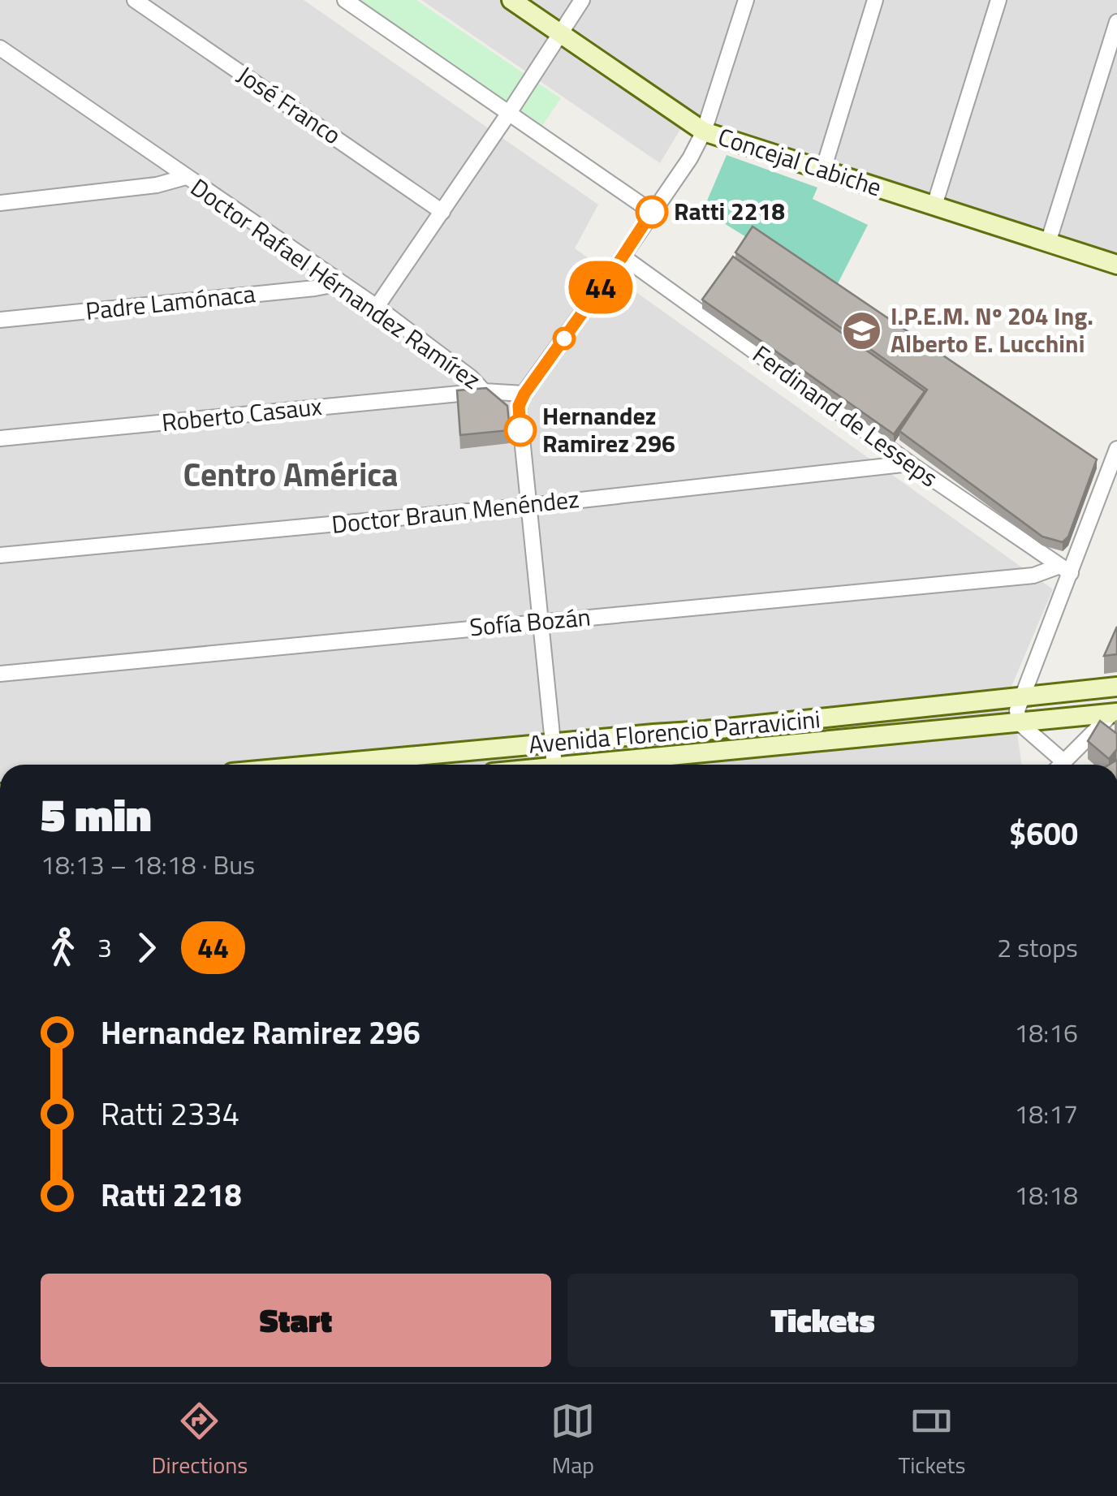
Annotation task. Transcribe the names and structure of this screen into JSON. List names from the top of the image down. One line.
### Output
{"streets":{"main road":["Concejal Cabiche","Avenida Florencio Parravicini"],"street":["José Franco","Doctor Rafael Hérnandez Ramírez","Padre Lamónaca","Roberto Casaux","Ferdinand de Lesseps","Doctor Braun Menéndez","Sofía Bozán"]},"crossings":[["Doctor Rafael Hérnandez Ramírez","Padre Lamónaca"],["Doctor Rafael Hérnandez Ramírez","Roberto Casaux"],["Ferdinand de Lesseps","Doctor Braun Menéndez"],["Ferdinand de Lesseps","Sofía Bozán"]],"districts":["Centro América"],"places":{"other":["Ratti 2218","Hernandez Ramirez 296"],"school or university":["I.P.E.M. Nº 204 Ing. Alberto E. Lucchini"]},"lines":["bus line 44"],"page":{"on_map":"44","heading":["5 min","18:13 – 18:18 · Bus","$600"],"legs":["3","44","2 stops"],"list":[{"name":"Hernandez Ramirez 296","value":"18:16"},{"name":"Ratti 2334","value":"18:17"},{"name":"Ratti 2218","value":"18:18"}],"buttons":["Start","Tickets"],"tabs":["Directions","Map","Tickets"]}}
